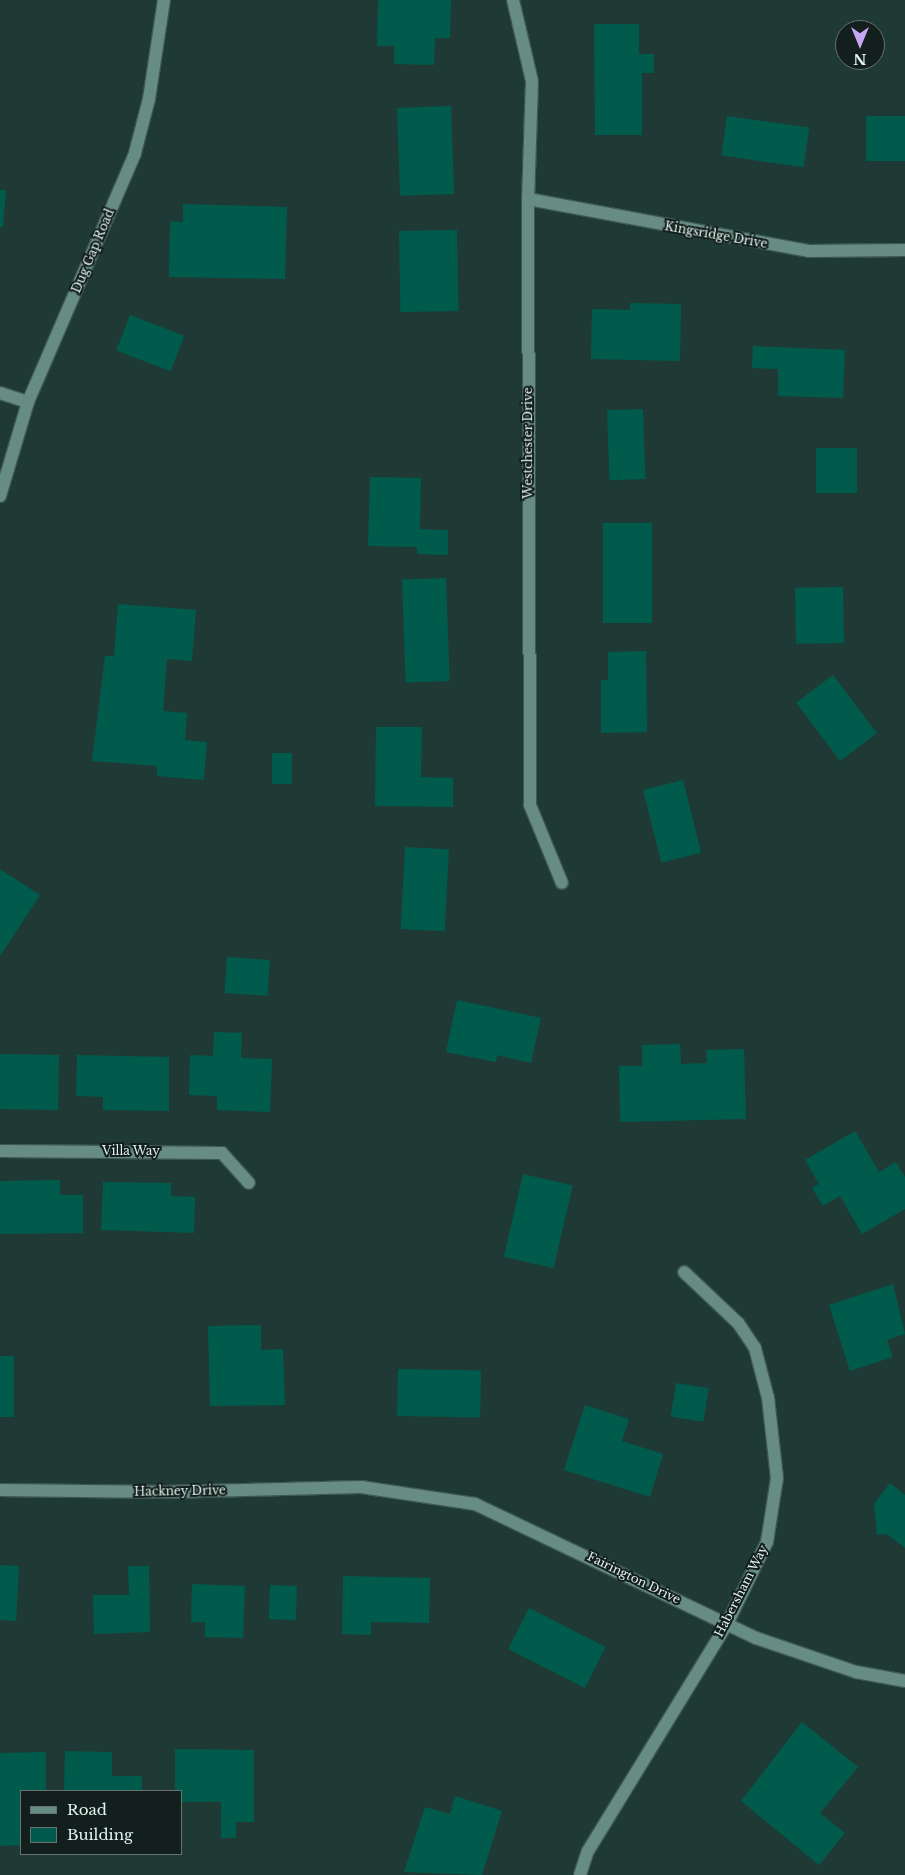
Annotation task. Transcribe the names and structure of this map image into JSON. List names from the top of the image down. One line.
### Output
{"streets":{"street":["Kingsridge Drive","Dug Gap Road","Westchester Drive","Villa Way","Hackney Drive","Fairington Drive","Habersham Way"]},"crossings":[["Kingsridge Drive","Westchester Drive"],["Hackney Drive","Fairington Drive"],["Fairington Drive","Habersham Way"]],"legend":["Road","Building"],"north":"bottom"}
